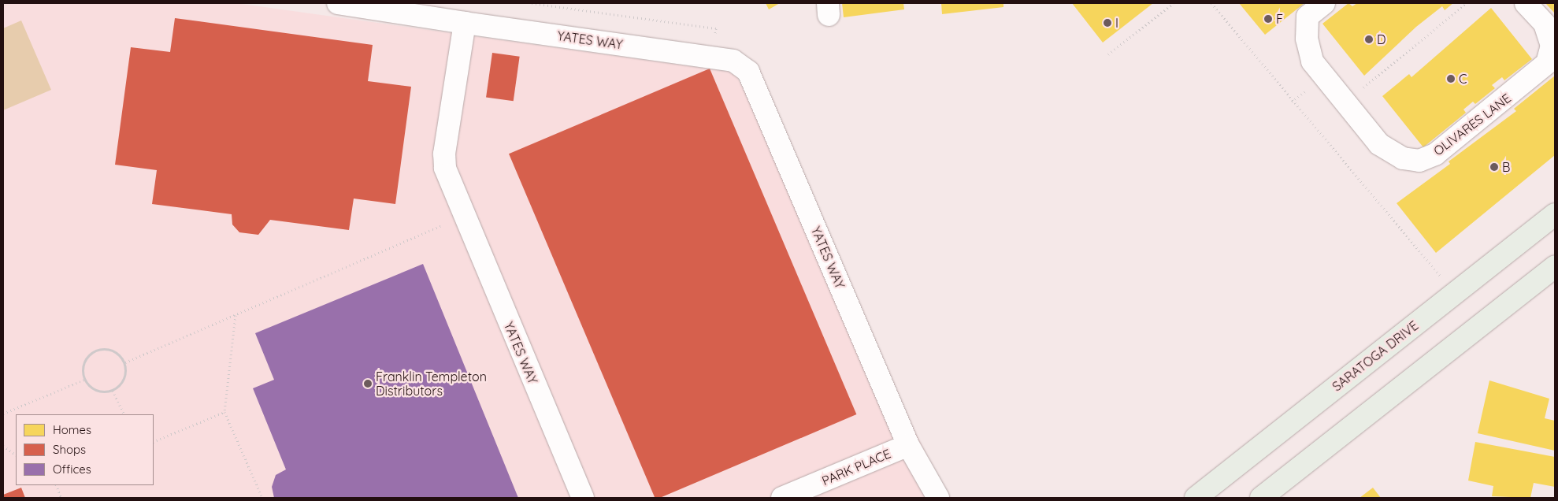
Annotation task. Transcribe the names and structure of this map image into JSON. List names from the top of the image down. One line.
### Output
{"streets":{"main road":["SARATOGA DRIVE"],"street":["YATES WAY","OLIVARES LANE","PARK PLACE"]},"crossings":[["YATES WAY","PARK PLACE"]],"places":["F","I","D","C","B","Franklin Templeton Distributors"],"legend":["Homes","Shops","Offices"]}
